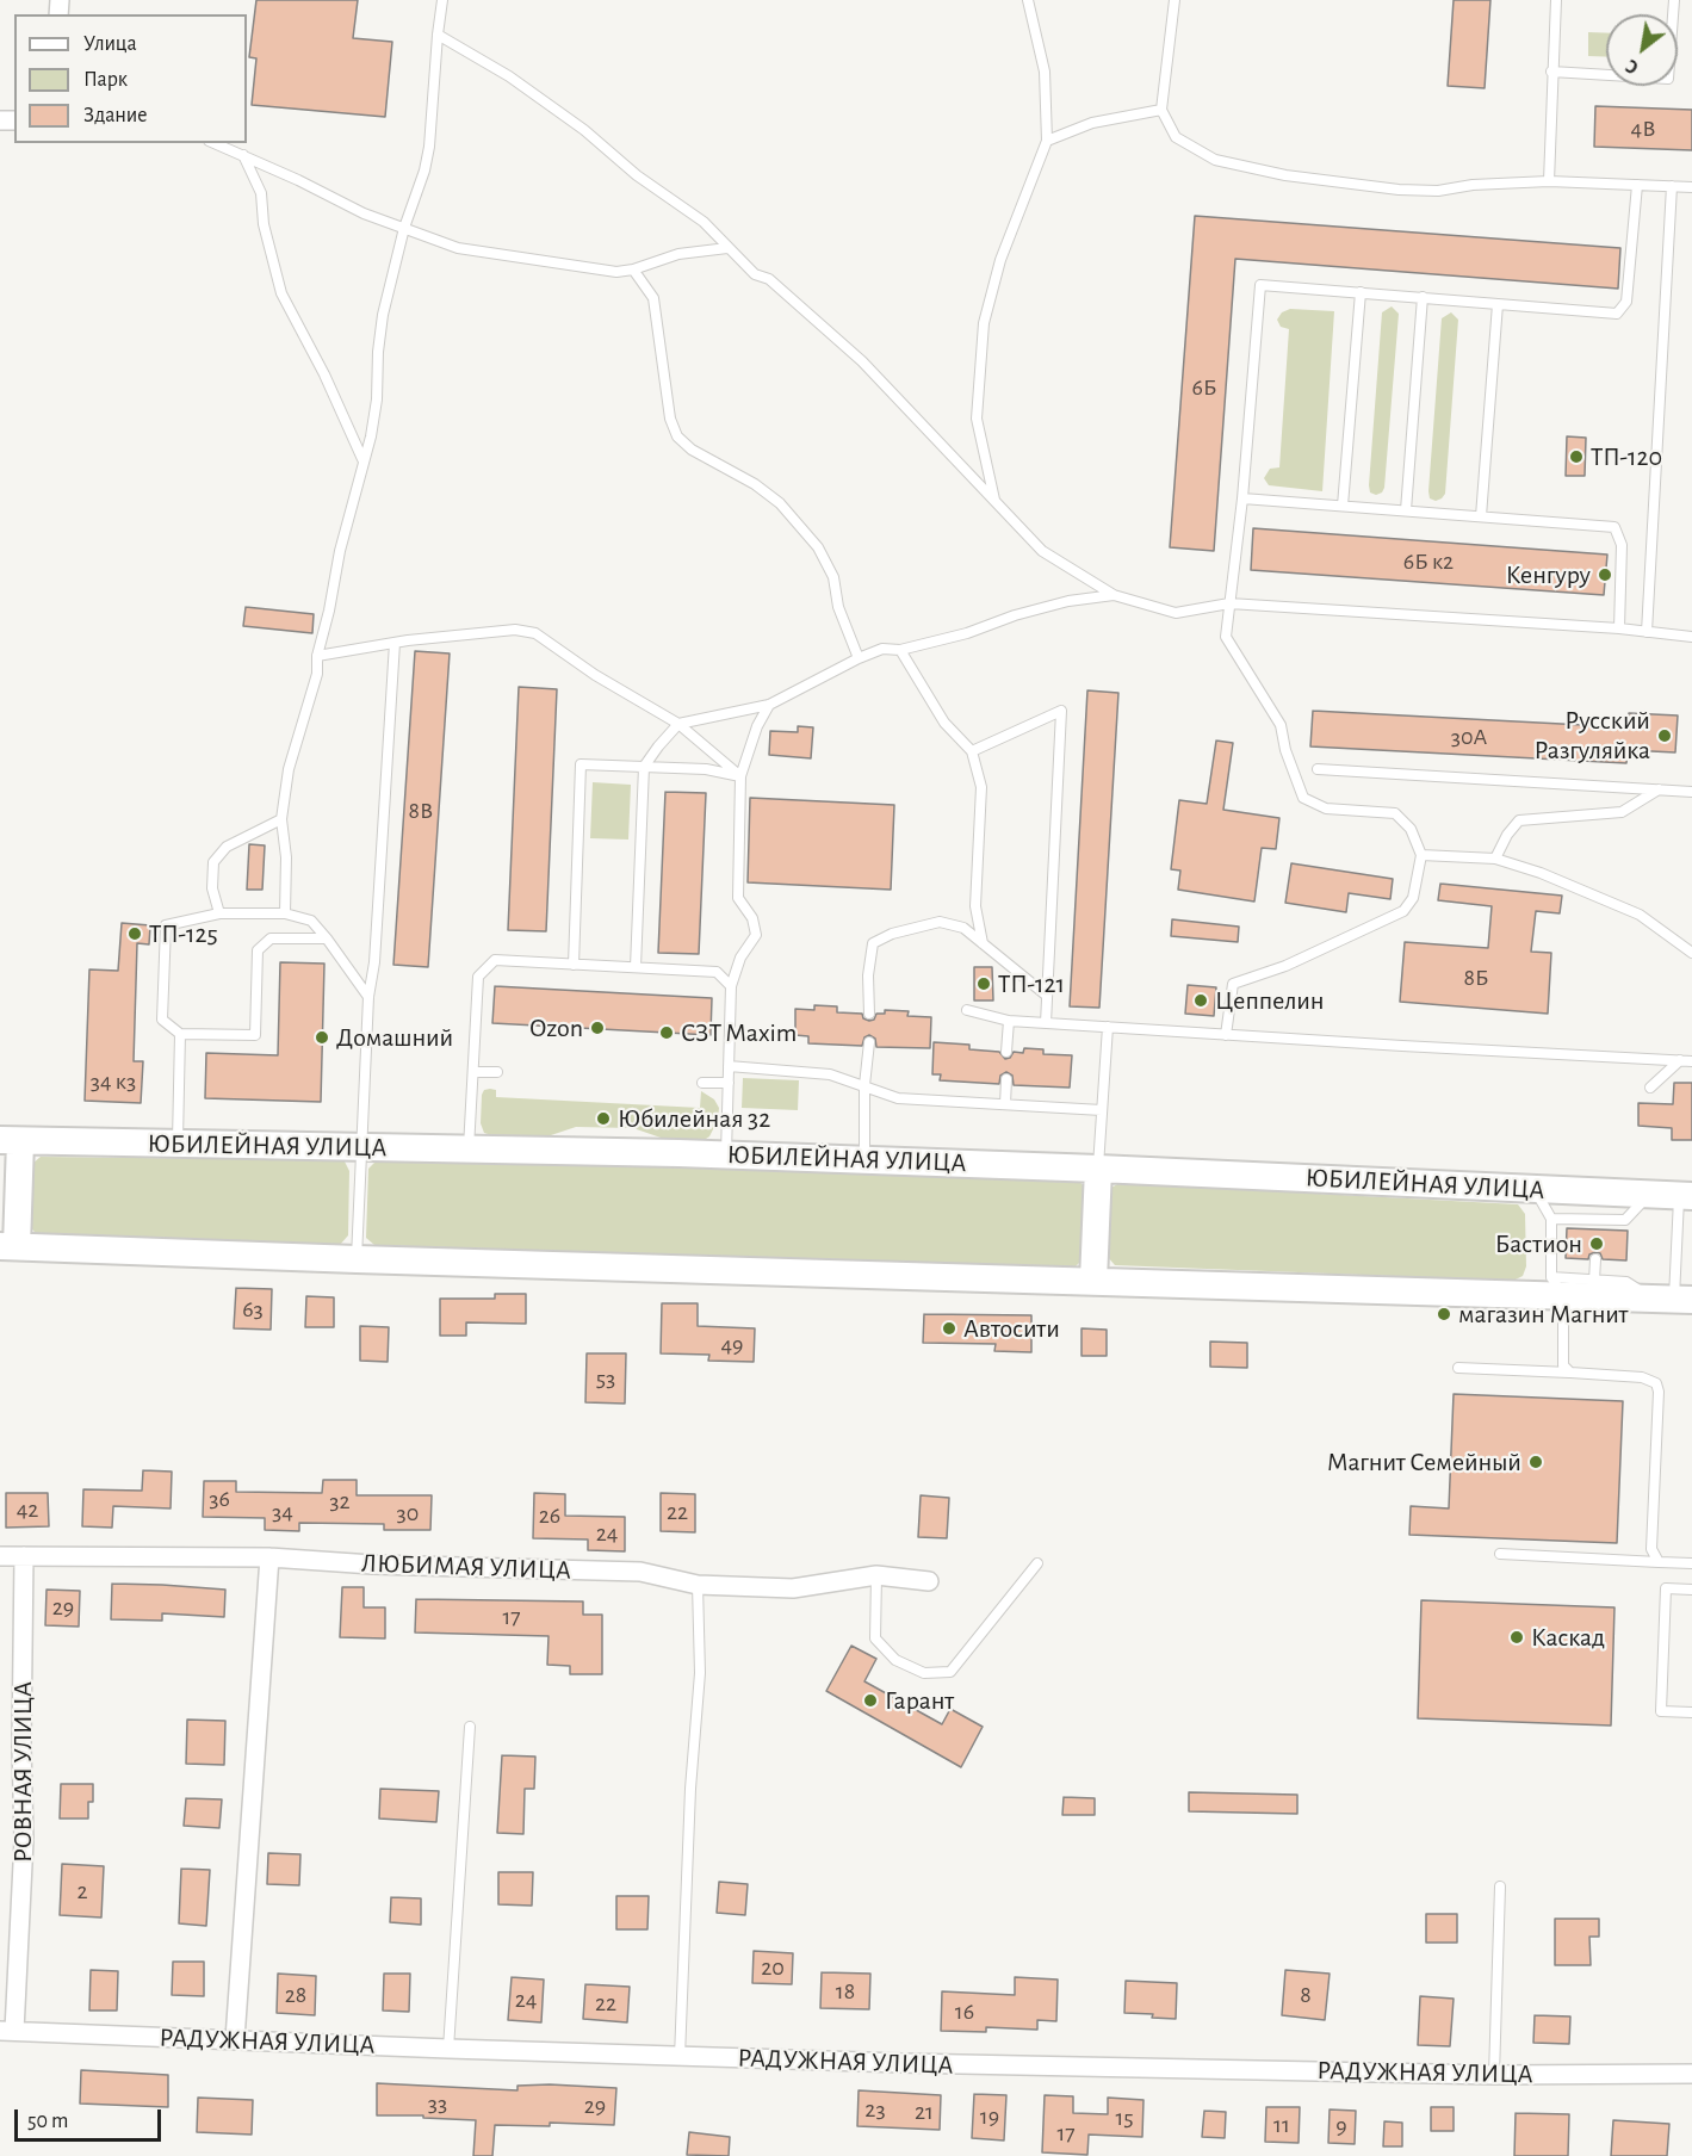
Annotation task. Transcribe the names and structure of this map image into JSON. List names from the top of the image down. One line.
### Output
{"streets":{"main road":["ЮБИЛЕЙНАЯ УЛИЦА"],"street":["ЛЮБИМАЯ УЛИЦА","РОВНАЯ УЛИЦА","РАДУЖНАЯ УЛИЦА"]},"crossings":[["ЛЮБИМАЯ УЛИЦА","РОВНАЯ УЛИЦА"],["РОВНАЯ УЛИЦА","РАДУЖНАЯ УЛИЦА"]],"places":["ТП-120","Кенгуру","Русский Разгуляйка","ТП-125","ТП-121","Цеппелин","Ozon","СЗТ Maxim","Домашний","Юбилейная 32","Бастион","магазин Магнит","Автосити","Магнит Семейный","Каскад","Гарант"],"house_numbers":["4В","6Б","6Б к2","30А","8В","8Б","34 к3","63","49","53","36","32","42","34","22","30","26","24","29","17","2","20","18","28","8","24","22","16","33","29","23","21","19","15","11","9","17"],"legend":["Улица","Парк","Здание"],"scale_bar":"50 m","north":"bottom left"}
